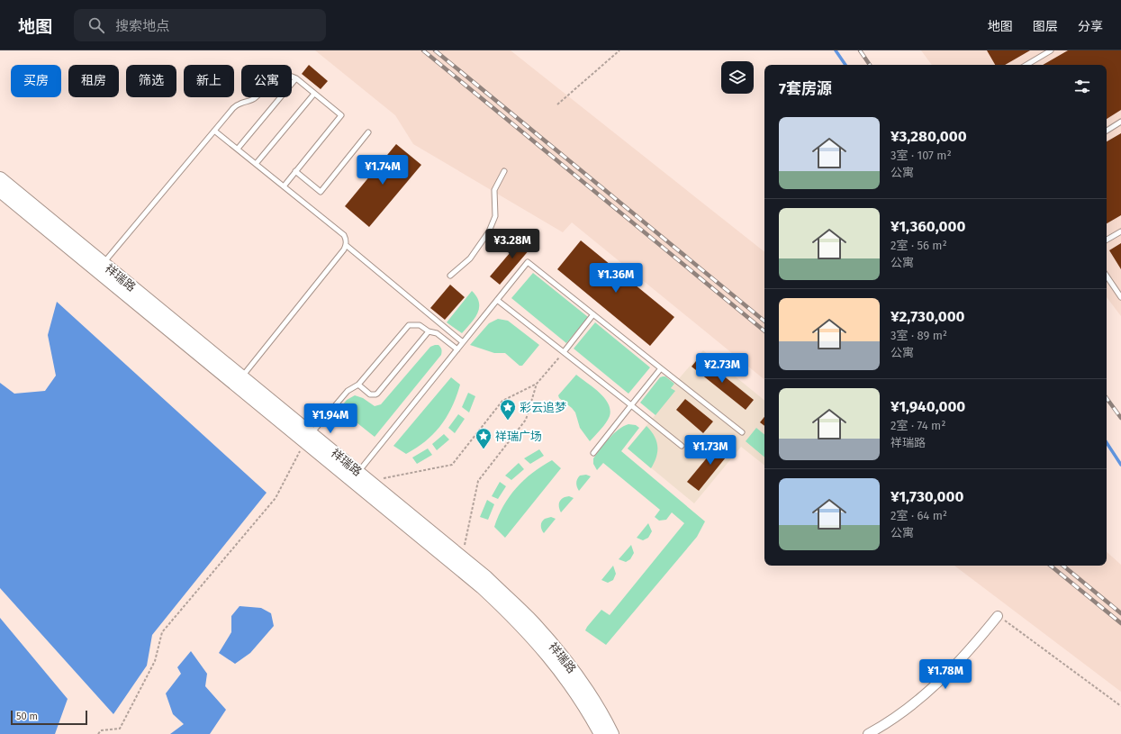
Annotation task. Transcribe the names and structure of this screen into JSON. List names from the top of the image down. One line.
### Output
{"streets":{"main road":["祥瑞路"]},"places":{"place":["彩云追梦","祥瑞广场"]},"scale_bar":"50 m","page":{"header":"地图","search":"搜索地点","nav":["地图","图层","分享"],"chip":["买房","租房","筛选","新上","公寓"],"heading":"7套房源","list":[{"name":"¥3,280,000","note":"3室 · 107 m² · 公寓"},{"name":"¥1,360,000","note":"2室 · 56 m² · 公寓"},{"name":"¥2,730,000","note":"3室 · 89 m² · 公寓"},{"name":"¥1,940,000","note":"2室 · 74 m² · 祥瑞路"},{"name":"¥1,730,000","note":"2室 · 64 m² · 公寓"}],"price":["¥1.74M","¥3.28M","¥1.36M","¥2.73M","¥1.94M","¥1.73M","¥1.78M"],"scale":"50 m"}}
